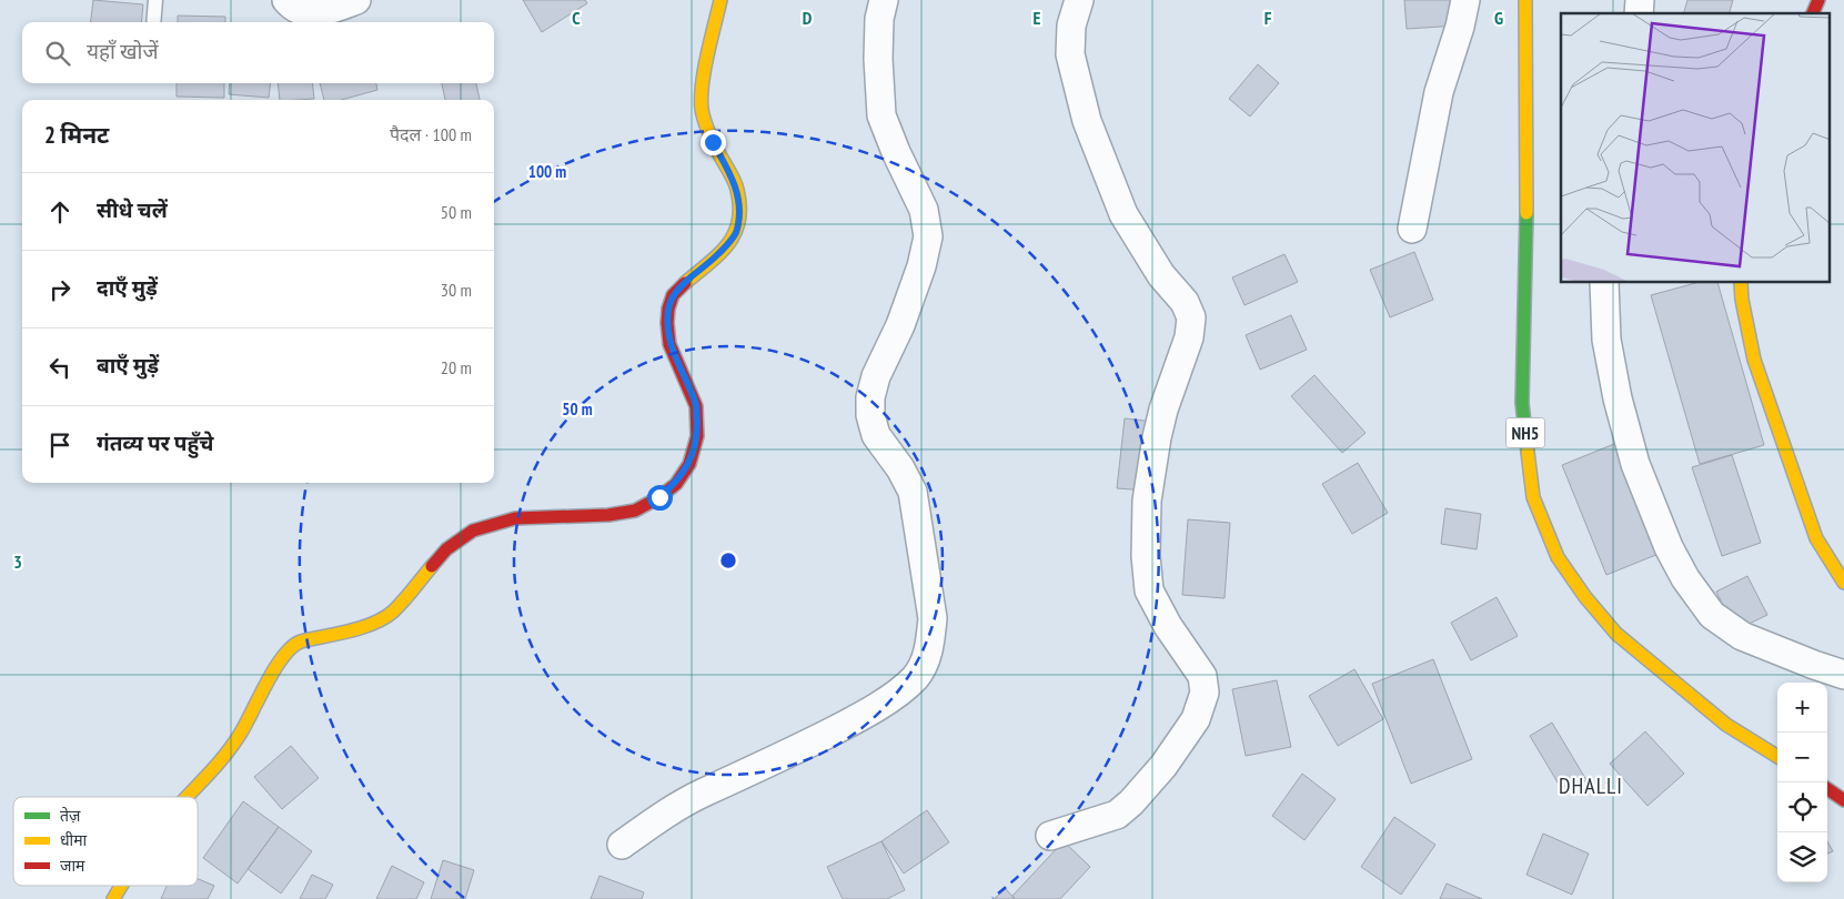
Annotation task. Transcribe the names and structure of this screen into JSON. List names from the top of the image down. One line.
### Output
{"streets":{"main road":["NH5"]},"districts":["DHALLI"],"legend":["तेज़","धीमा","जाम"],"page":{"search":"यहाँ खोजें","heading":["2 मिनट","पैदल · 100 m"],"list":[["सीधे चलें","50 m"],["दाएँ मुड़ें","30 m"],["बाएँ मुड़ें","20 m"],"गंतव्य पर पहुँचे"],"map_buttons":["+","−"]},"grid":{"columns":["C","D","E","F","G"],"rows":["3"]},"rings":["100 m","50 m"]}
